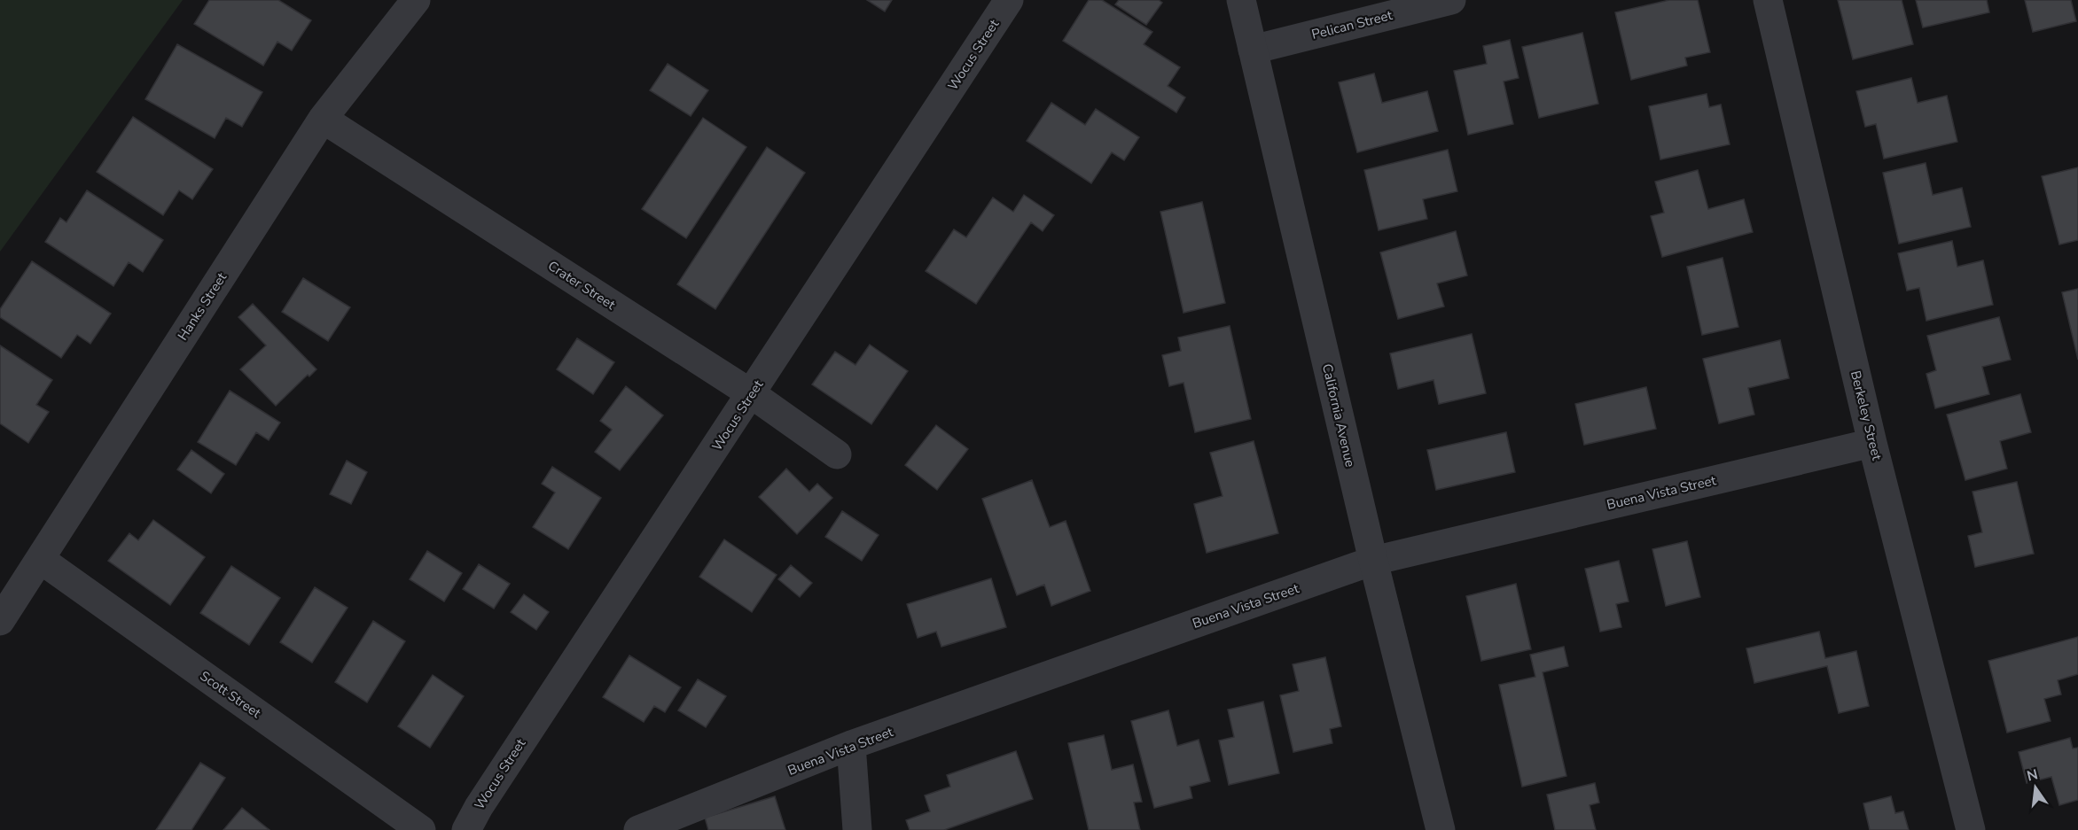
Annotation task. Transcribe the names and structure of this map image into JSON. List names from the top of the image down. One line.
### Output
{"streets":{"street":["Pelican Street","Wocus Street","Crater Street","Hanks Street","California Avenue","Berkeley Street","Buena Vista Street","Scott Street"]},"crossings":[["Pelican Street","California Avenue"],["Wocus Street","Crater Street"],["Crater Street","Hanks Street"],["Hanks Street","Scott Street"],["California Avenue","Buena Vista Street"],["Berkeley Street","Buena Vista Street"]],"north":"top"}
